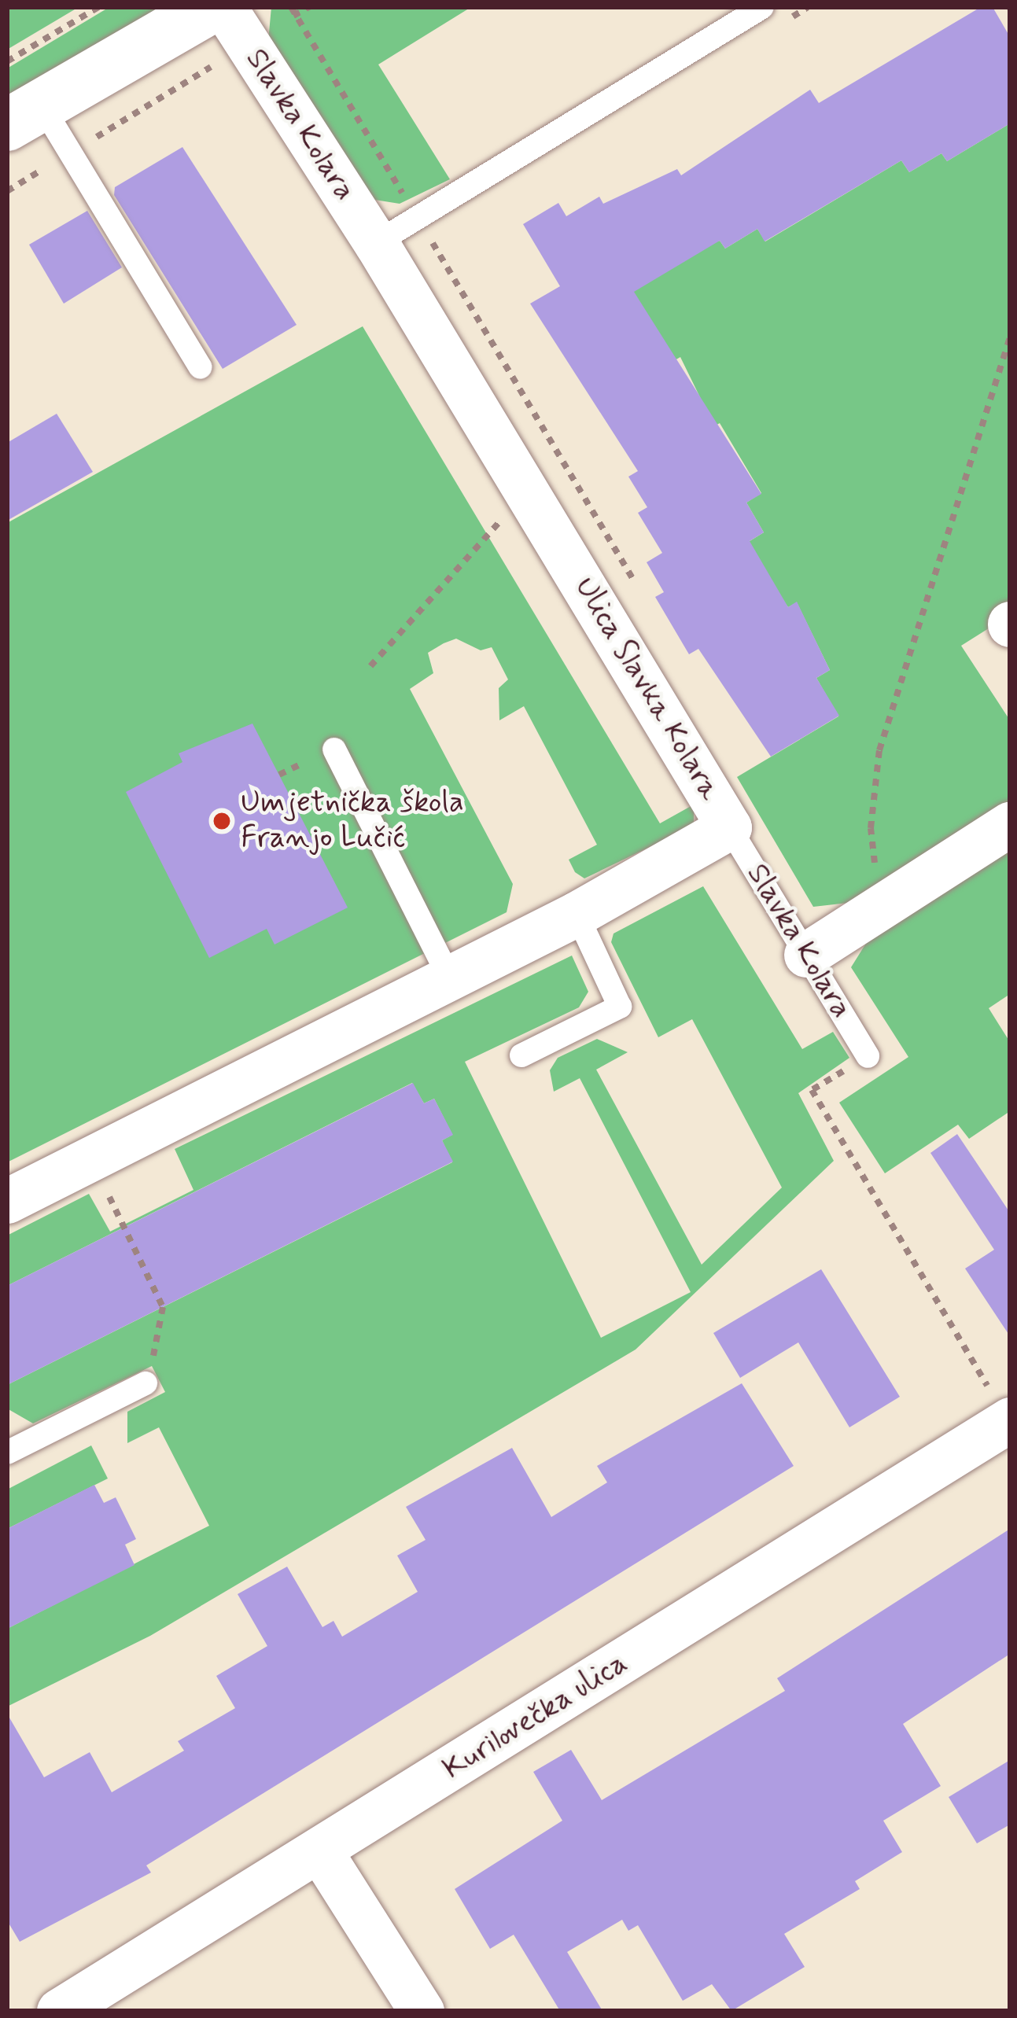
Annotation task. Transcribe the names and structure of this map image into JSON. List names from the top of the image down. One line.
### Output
{"streets":{"street":["Slavka Kolara","Ulica Slavka Kolara","Kurilovečka ulica"]},"crossings":[["Slavka Kolara","Ulica Slavka Kolara"]],"places":["Umjetnička škola Franjo Lučić"]}
